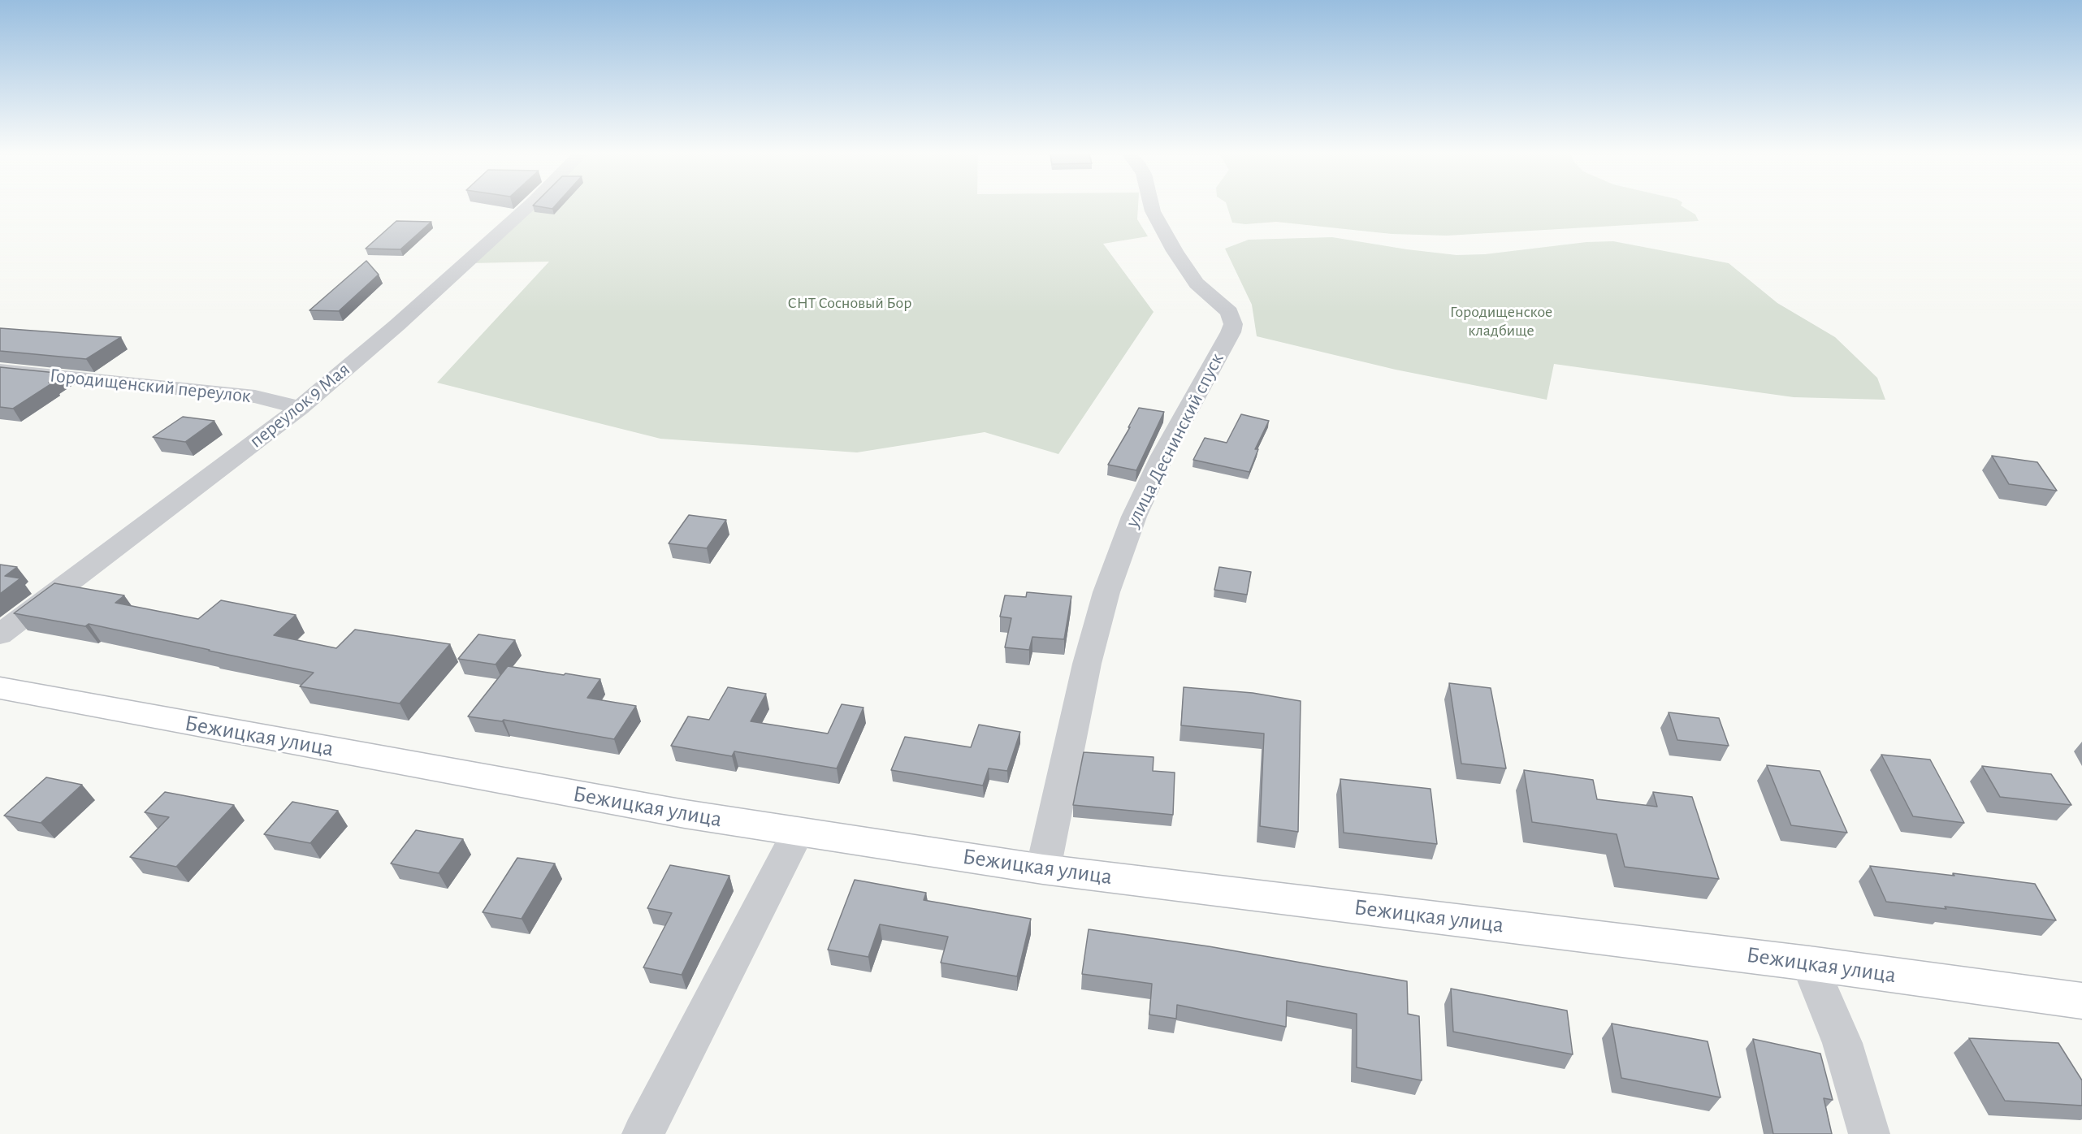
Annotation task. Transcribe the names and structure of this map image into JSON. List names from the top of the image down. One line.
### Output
{"streets":{"main road":["Бежицкая улица"],"street":["Городищенский переулок","переулок 9 Мая","улица Деснинский спуск"]},"crossings":[["Городищенский переулок","переулок 9 Мая"],["улица Деснинский спуск","Бежицкая улица"]],"parks":["СНТ Сосновый Бор","Городищенское кладбище"]}
